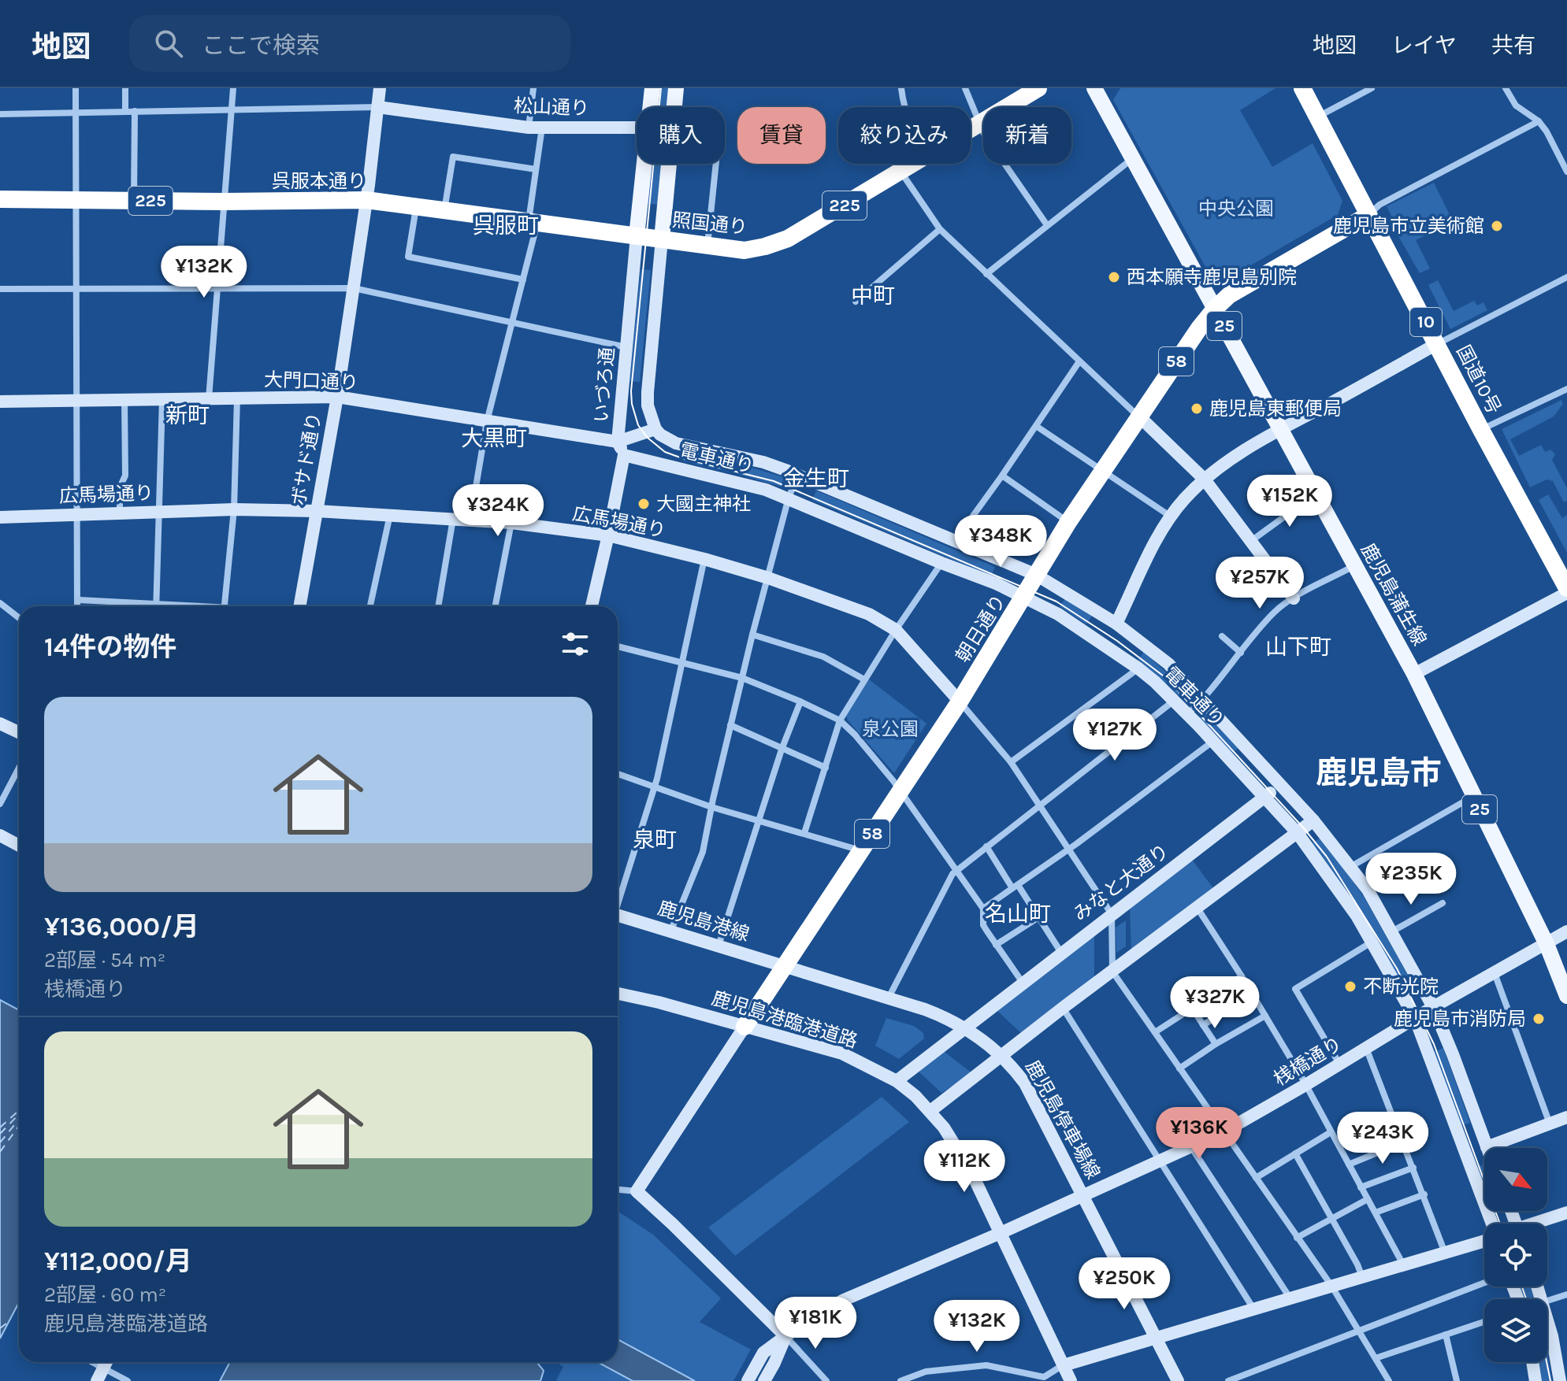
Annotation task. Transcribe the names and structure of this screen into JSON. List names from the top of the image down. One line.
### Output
{"streets":{"highway":["呉服本通り","225","照国通り","10","58","国道10号","朝日通り"],"main road":["25","鹿児島蒲生線"],"street":["松山通り","大門口通り","いづろ通","電車通り","ボサド通り","広馬場通り","みなと大通り","鹿児島港線","鹿児島港臨港道路","桟橋通り","鹿児島停車場線"]},"crossings":[["松山通り","ボサド通り"],["呉服本通り","照国通り"],["呉服本通り","いづろ通"],["呉服本通り","ボサド通り"],["照国通り","いづろ通"],["国道10号","朝日通り"],["大門口通り","いづろ通"],["大門口通り","ボサド通り"],["いづろ通","電車通り"],["電車通り","朝日通り"],["電車通り","みなと大通り"],["電車通り","桟橋通り"],["ボサド通り","広馬場通り"],["広馬場通り","朝日通り"],["鹿児島蒲生線","朝日通り"],["鹿児島蒲生線","桟橋通り"],["朝日通り","鹿児島港線"],["朝日通り","鹿児島港臨港道路"],["朝日通り","鹿児島停車場線"],["みなと大通り","鹿児島港臨港道路"],["みなと大通り","鹿児島停車場線"],["鹿児島港線","鹿児島停車場線"],["鹿児島港臨港道路","桟橋通り"],["桟橋通り","鹿児島停車場線"]],"districts":["呉服町","中町","新町","大黒町","金生町","山下町","鹿児島市","泉町","名山町"],"parks":["中央公園","泉公園"],"places":["鹿児島市立美術館","西本願寺鹿児島別院","鹿児島東郵便局","大國主神社","不断光院","鹿児島市消防局"],"north":"bottom right","page":{"header":"地図","search":"ここで検索","nav":["地図","レイヤ","共有"],"chip":["購入","賃貸","絞り込み","新着"],"price":["¥132K","¥152K","¥324K","¥348K","¥257K","¥127K","¥235K","¥327K","¥136K","¥243K","¥112K","¥250K","¥181K","¥132K"],"heading":"14件の物件","list":[{"name":"¥136,000/月","note":"2部屋 · 54 m² · 桟橋通り"},{"name":"¥112,000/月","note":"2部屋 · 60 m² · 鹿児島港臨港道路"}]}}
